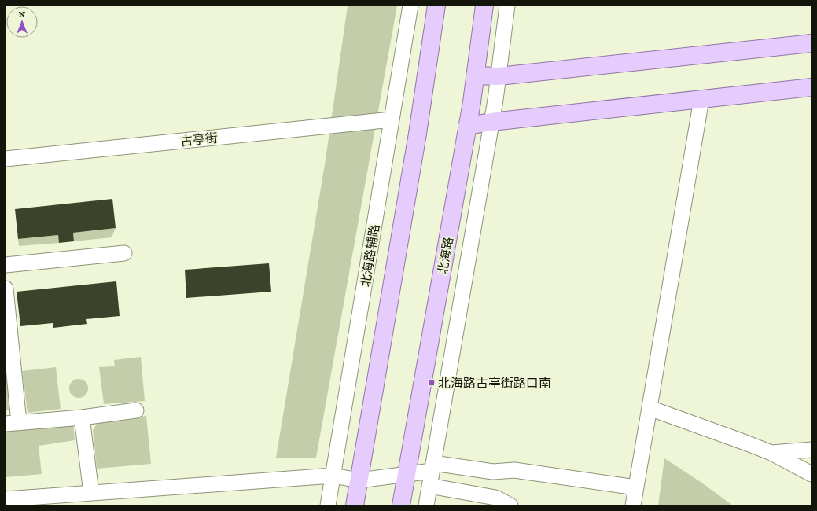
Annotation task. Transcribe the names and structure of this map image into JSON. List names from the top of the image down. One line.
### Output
{"streets":{"main road":["北海路"],"street":["古亭街","北海路辅路"]},"crossings":[["古亭街","北海路辅路"]],"places":{"transit":["北海路古亭街路口南"]},"north":"top"}
